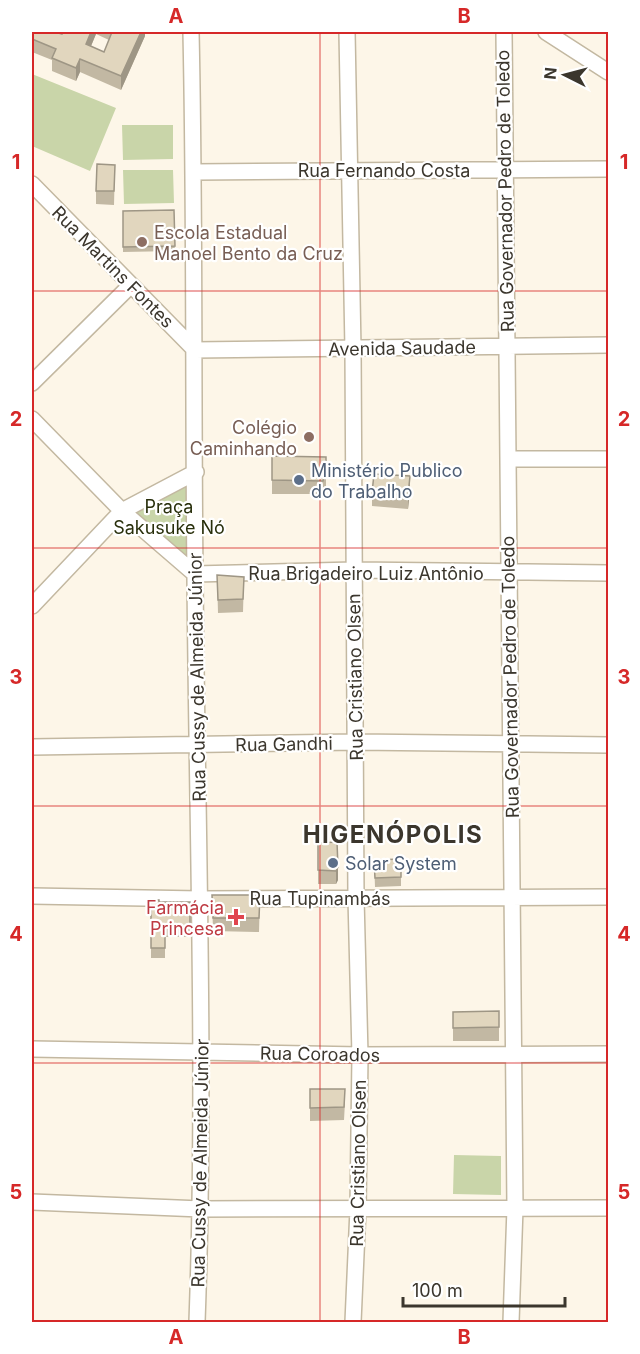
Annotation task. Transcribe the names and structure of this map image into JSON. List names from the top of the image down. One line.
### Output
{"streets":{"street":["Rua Fernando Costa","Rua Governador Pedro de Toledo","Rua Martins Fontes","Avenida Saudade","Rua Brigadeiro Luiz Antônio","Rua Cussy de Almeida Júnior","Rua Cristiano Olsen","Rua Gandhi","Rua Tupinambás","Rua Coroados"]},"crossings":[["Rua Fernando Costa","Rua Governador Pedro de Toledo"],["Rua Fernando Costa","Rua Cussy de Almeida Júnior"],["Rua Fernando Costa","Rua Cristiano Olsen"],["Rua Governador Pedro de Toledo","Avenida Saudade"],["Rua Governador Pedro de Toledo","Rua Brigadeiro Luiz Antônio"],["Rua Governador Pedro de Toledo","Rua Gandhi"],["Rua Governador Pedro de Toledo","Rua Tupinambás"],["Rua Governador Pedro de Toledo","Rua Coroados"],["Rua Martins Fontes","Avenida Saudade"],["Rua Martins Fontes","Rua Cussy de Almeida Júnior"],["Avenida Saudade","Rua Cussy de Almeida Júnior"],["Avenida Saudade","Rua Cristiano Olsen"],["Rua Brigadeiro Luiz Antônio","Rua Cussy de Almeida Júnior"],["Rua Brigadeiro Luiz Antônio","Rua Cristiano Olsen"],["Rua Cussy de Almeida Júnior","Rua Gandhi"],["Rua Cussy de Almeida Júnior","Rua Tupinambás"],["Rua Cussy de Almeida Júnior","Rua Coroados"],["Rua Cristiano Olsen","Rua Gandhi"],["Rua Cristiano Olsen","Rua Tupinambás"],["Rua Cristiano Olsen","Rua Coroados"]],"districts":["HIGENÓPOLIS"],"parks":["Praça Sakusuke Nó"],"places":{"other":["Escola Estadual Manoel Bento da Cruz","Colégio Caminhando","Ministério Publico do Trabalho","Solar System"],"health":["Farmácia Princesa"]},"scale_bar":"100 m","north":"left","grid":{"columns":["A","B"],"rows":["1","2","3","4","5"]}}
